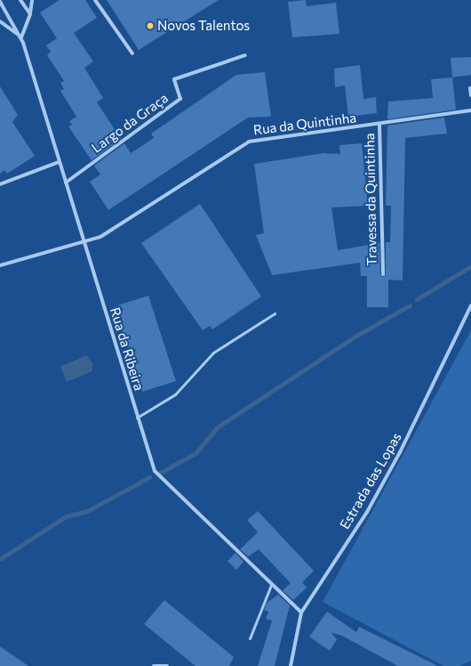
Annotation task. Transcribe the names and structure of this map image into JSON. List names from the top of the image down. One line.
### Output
{"streets":{"street":["Largo da Graça","Rua da Quintinha","Travessa da Quintinha","Rua da Ribeira","Estrada das Lopas"]},"crossings":[["Largo da Graça","Rua da Ribeira"],["Rua da Quintinha","Travessa da Quintinha"],["Rua da Quintinha","Rua da Ribeira"],["Rua da Ribeira","Estrada das Lopas"]],"places":["Novos Talentos"]}
